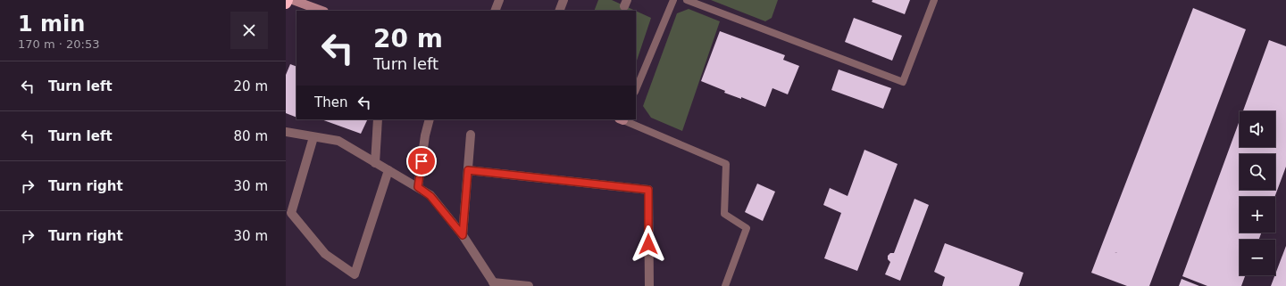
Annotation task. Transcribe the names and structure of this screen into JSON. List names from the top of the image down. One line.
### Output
{"page":{"heading":["1 min","170 m · 20:53"],"turn":["20 m","Turn left"],"list":[{"name":"Turn left","value":"20 m"},{"name":"Turn left","value":"80 m"},{"name":"Turn right","value":"30 m"},{"name":"Turn right","value":"30 m"}],"then":"Then","map_buttons":["+","−"]}}
